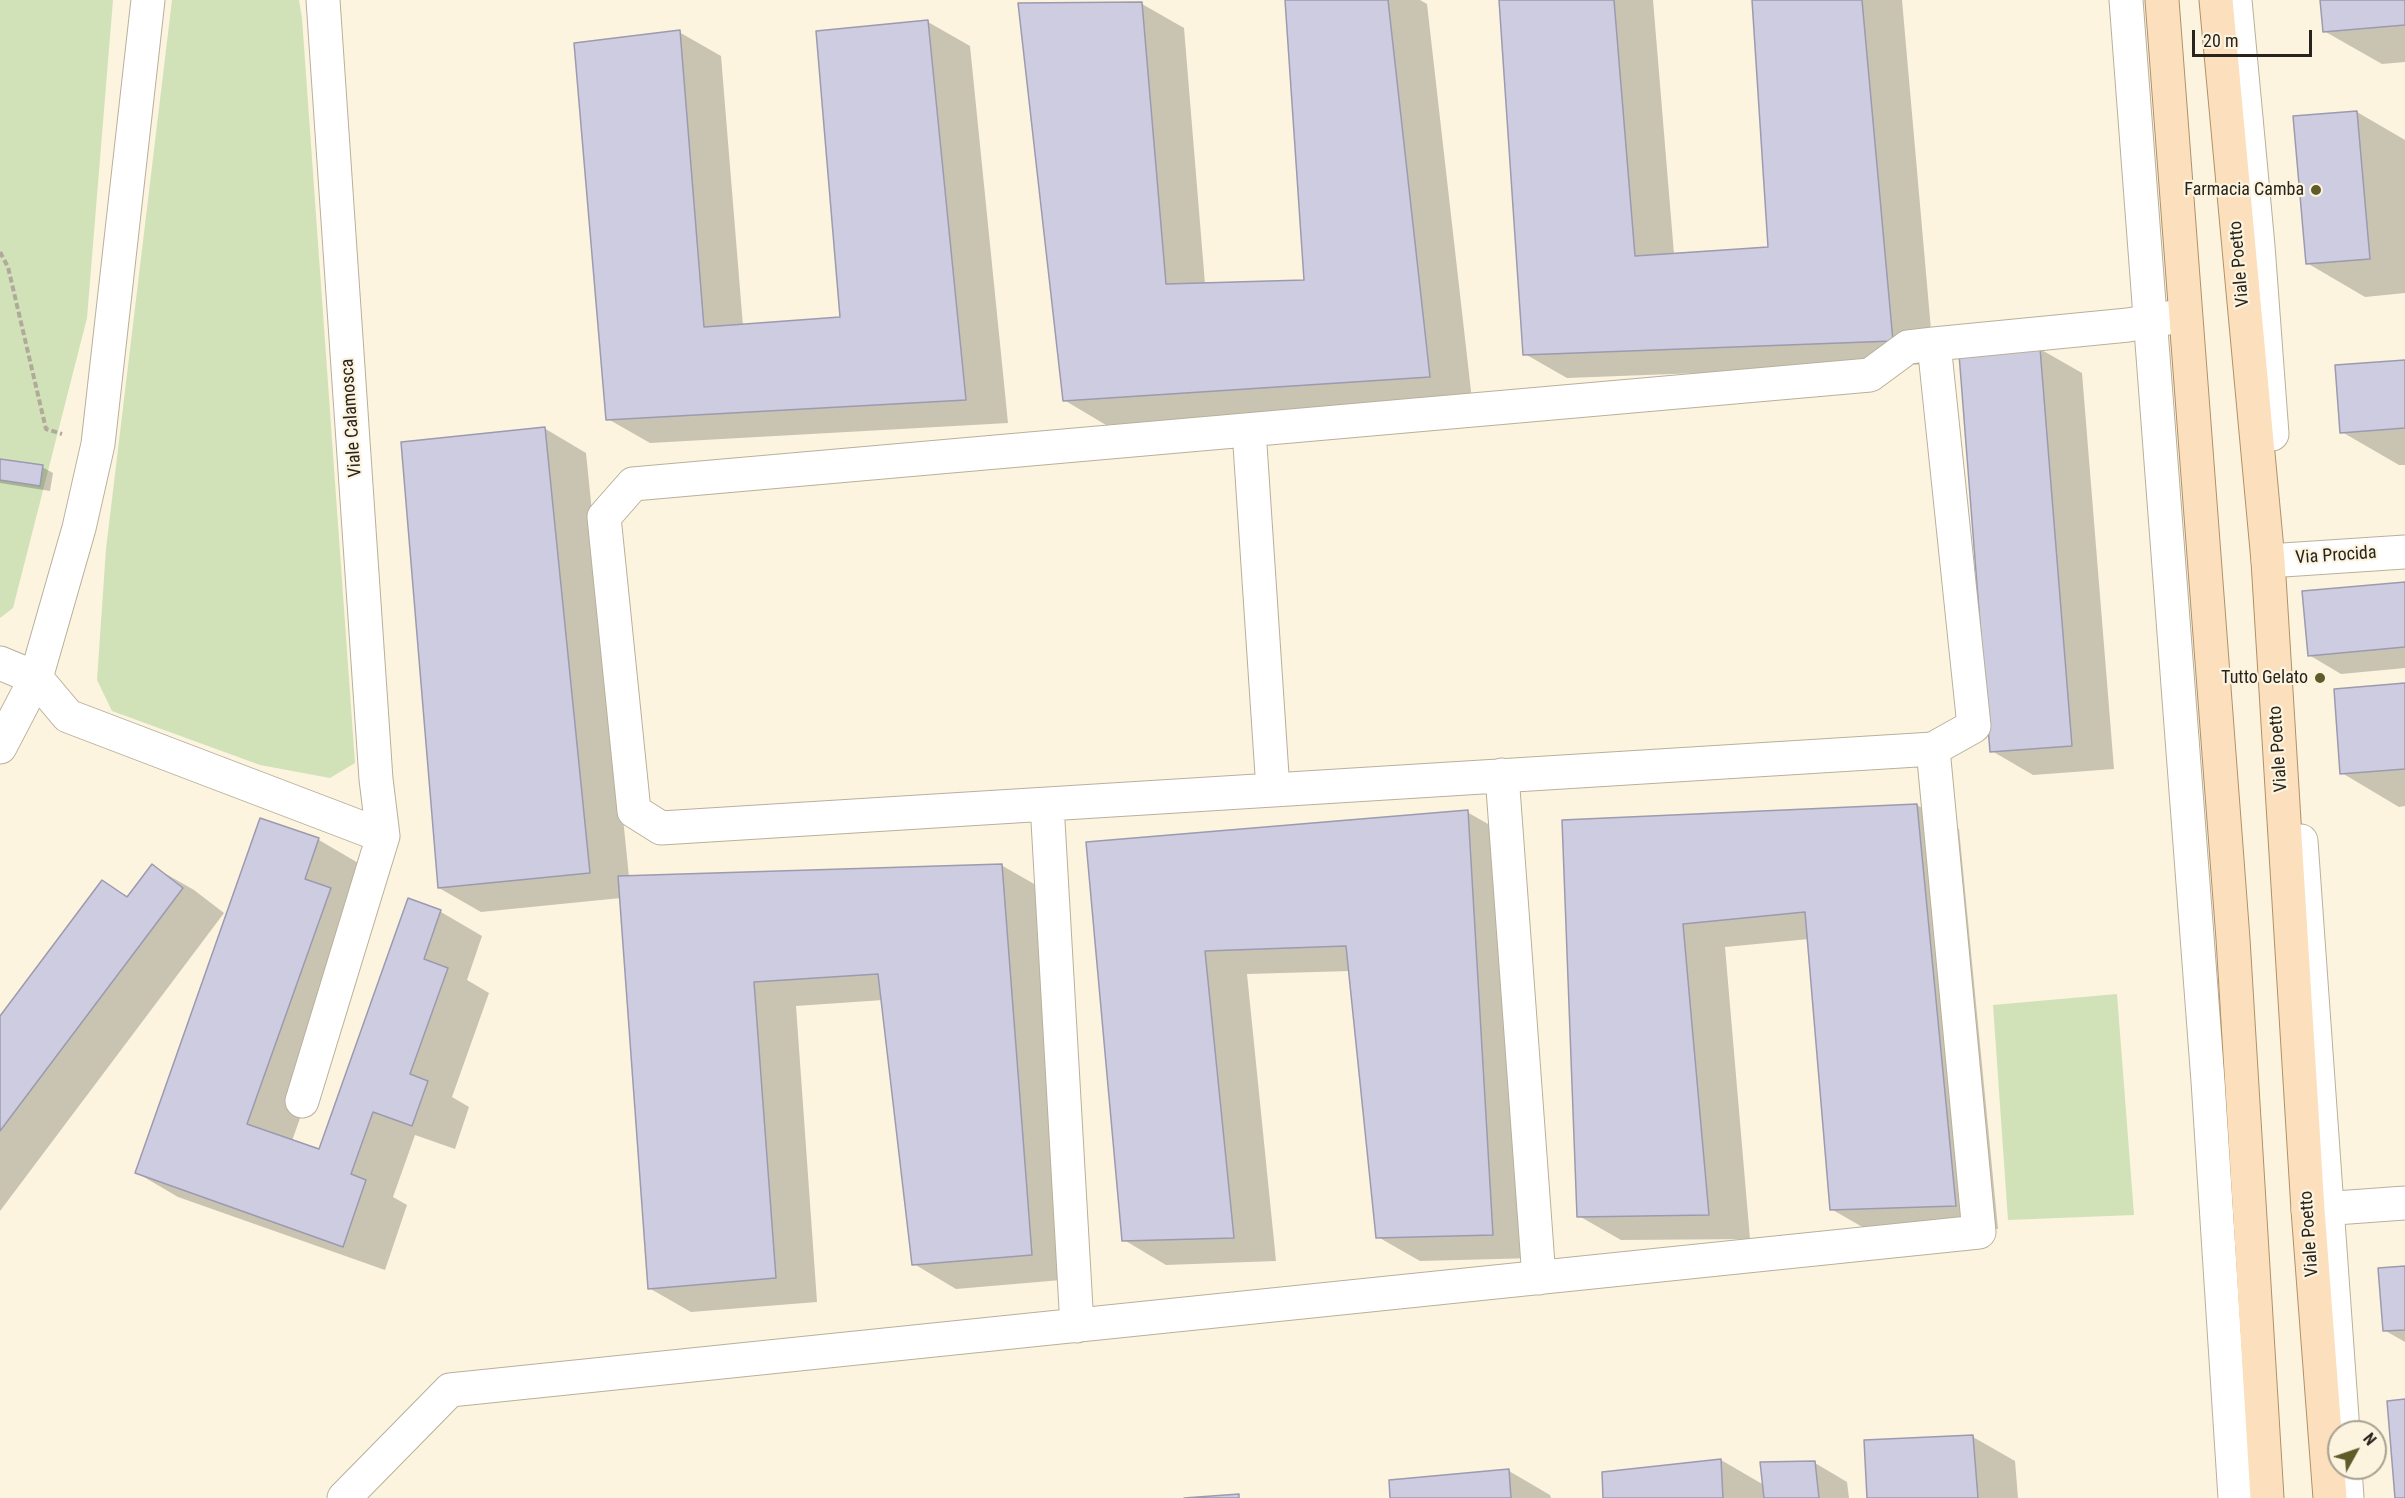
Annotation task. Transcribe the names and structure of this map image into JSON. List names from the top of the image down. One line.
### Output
{"streets":{"main road":["Viale Poetto"],"street":["Viale Calamosca","Via Procida"]},"crossings":[["Viale Poetto","Via Procida"]],"places":["Farmacia Camba","Tutto Gelato"],"scale_bar":"20 m","north":"top right"}
